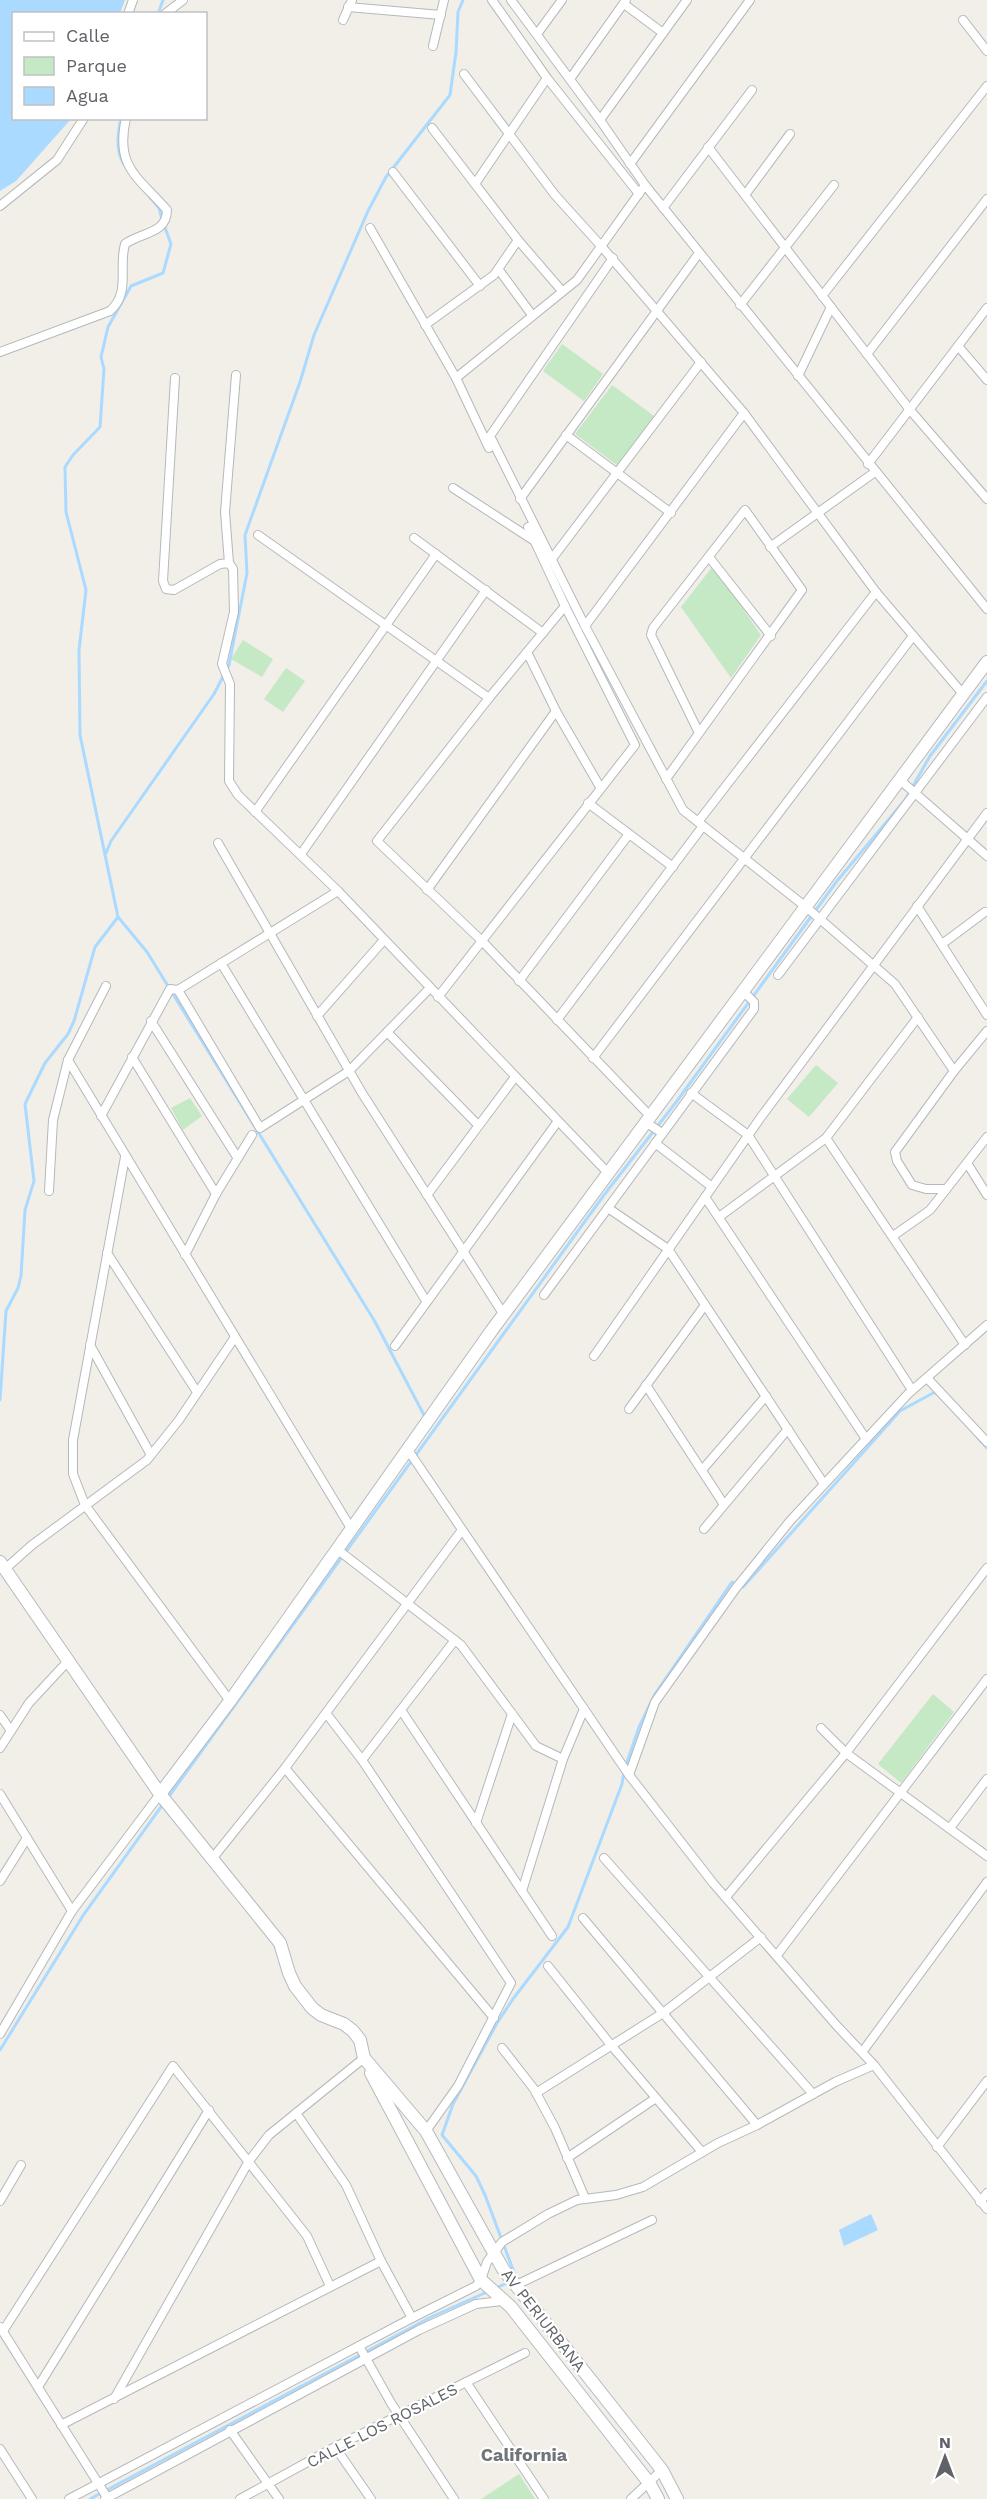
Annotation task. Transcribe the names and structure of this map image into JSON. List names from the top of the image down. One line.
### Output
{"streets":{"street":["AV PERIURBANA","CALLE LOS ROSALES"]},"districts":["California"],"legend":["Calle","Parque","Agua"],"north":"top"}
